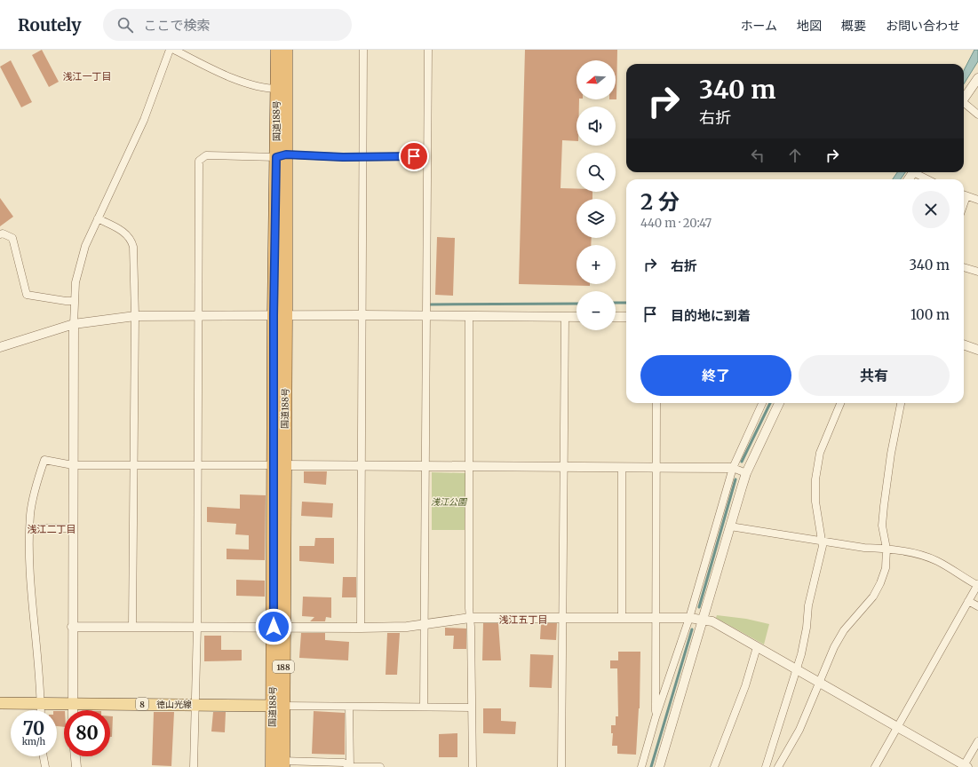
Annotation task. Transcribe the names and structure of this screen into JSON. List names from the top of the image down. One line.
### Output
{"streets":{"highway":["国道188号","188"],"main road":["8","徳山光線"]},"crossings":[["国道188号","徳山光線"]],"districts":["浅江一丁目","浅江二丁目","浅江五丁目"],"parks":["浅江公園"],"north":"left","page":{"header":"Routely","search":"ここで検索","nav":["ホーム","地図","概要","お問い合わせ"],"map_buttons":["+","−"],"turn":["340 m","右折"],"heading":["2 分","440 m · 20:47"],"list":[{"name":"右折","value":"340 m"},{"name":"目的地に到着","value":"100 m"}],"buttons":["終了","共有"],"speed":"70 km/h","limit":"80"}}
